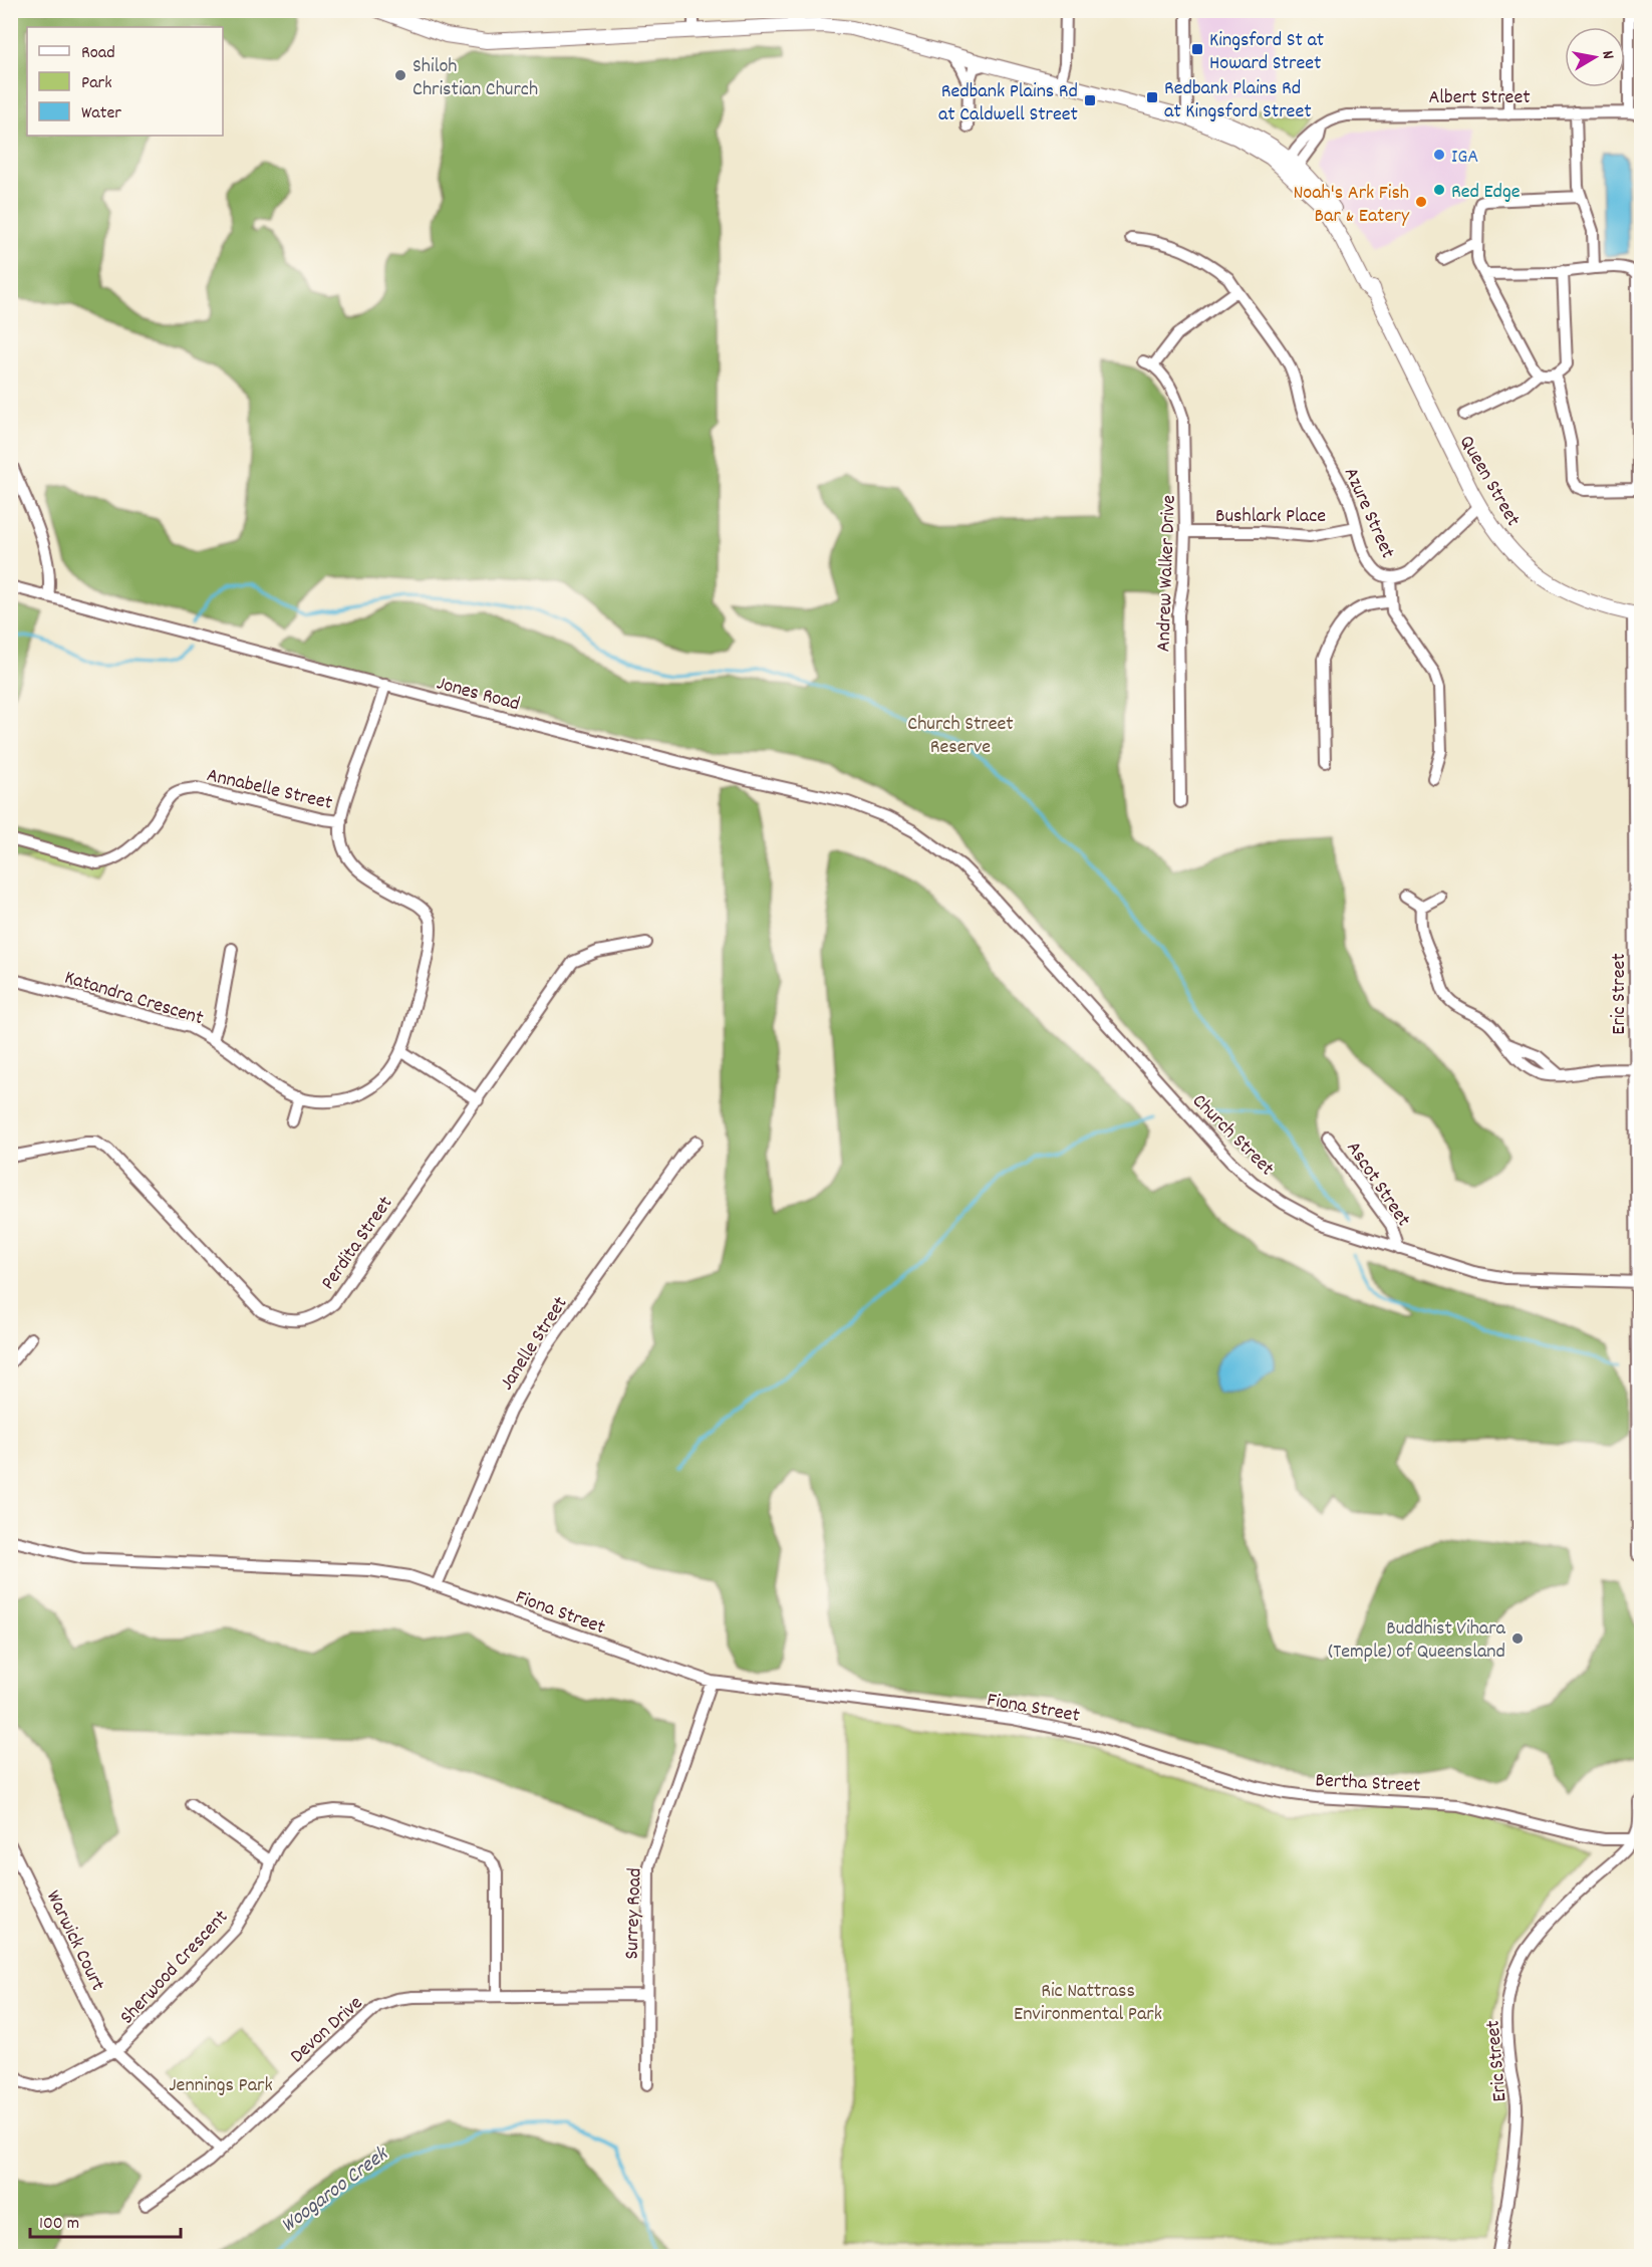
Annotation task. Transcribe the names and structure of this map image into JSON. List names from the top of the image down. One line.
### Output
{"streets":{"main road":["Queen Street"],"street":["Albert Street","Azure Street","Bushlark Place","Andrew Walker Drive","Jones Road","Annabelle Street","Eric Street","Katandra Crescent","Church Street","Ascot Street","Perdita Street","Janelle Street","Fiona Street","Bertha Street","Surrey Road","Warwick Court","Sherwood Crescent","Devon Drive"]},"crossings":[["Albert Street","Queen Street"],["Queen Street","Azure Street"],["Queen Street","Eric Street"],["Azure Street","Bushlark Place"],["Azure Street","Andrew Walker Drive"],["Bushlark Place","Andrew Walker Drive"],["Jones Road","Katandra Crescent"],["Jones Road","Church Street"],["Annabelle Street","Katandra Crescent"],["Eric Street","Church Street"],["Eric Street","Bertha Street"],["Church Street","Ascot Street"],["Janelle Street","Fiona Street"],["Fiona Street","Bertha Street"],["Fiona Street","Surrey Road"],["Surrey Road","Devon Drive"],["Warwick Court","Sherwood Crescent"],["Warwick Court","Devon Drive"],["Sherwood Crescent","Devon Drive"]],"water":["Woogaroo Creek"],"parks":["Church Street Reserve","Ric Nattrass Environmental Park","Jennings Park"],"places":{"transit":["Kingsford St at Howard Street","Redbank Plains Rd at Kingsford Street","Redbank Plains Rd at Caldwell Street"],"other":["Shiloh Christian Church","IGA","Red Edge","Noah's Ark Fish Bar & Eatery","Buddhist Vihara (Temple) of Queensland"]},"legend":["Road","Park","Water"],"scale_bar":"100 m","north":"right"}
